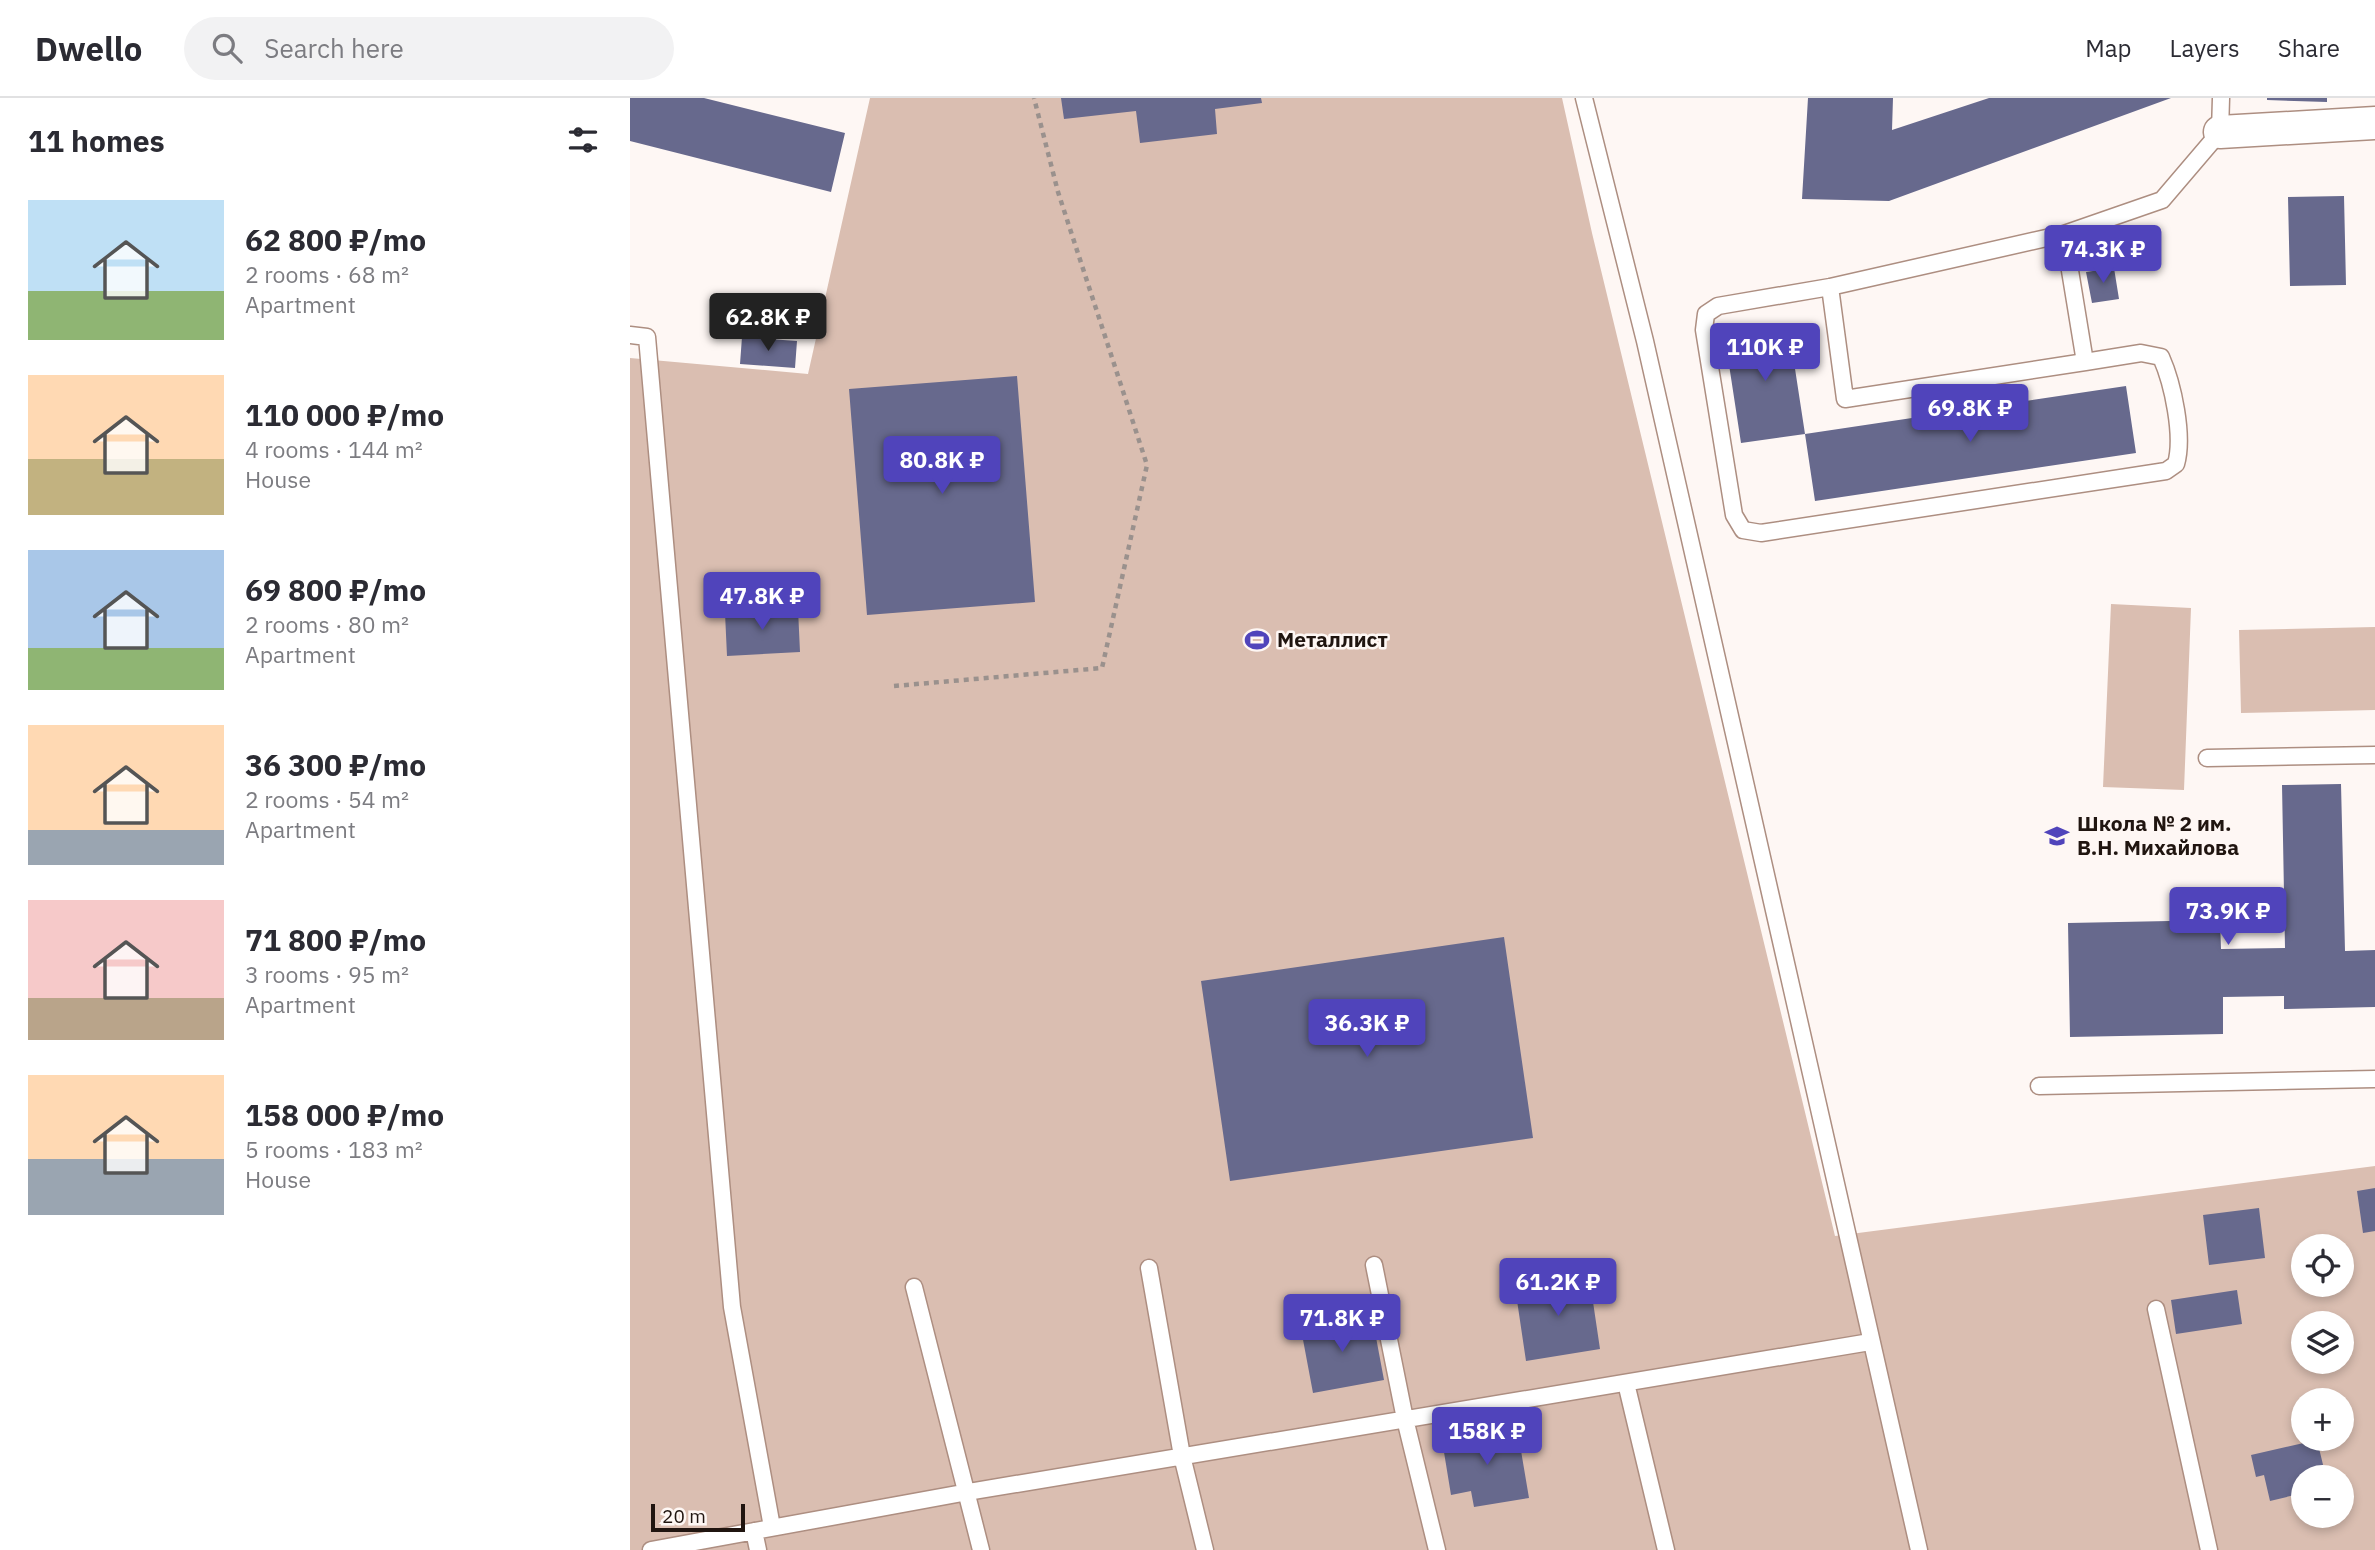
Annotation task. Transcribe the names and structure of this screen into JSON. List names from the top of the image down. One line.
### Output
{"places":{"sports":["Металлист"],"school or university":["Школа № 2 им. В.Н. Михайлова"]},"scale_bar":"20 m","page":{"header":"Dwello","search":"Search here","nav":["Map","Layers","Share"],"heading":"11 homes","list":[{"name":"62 800 ₽/mo","note":"2 rooms · 68 m² · Apartment"},{"name":"110 000 ₽/mo","note":"4 rooms · 144 m² · House"},{"name":"69 800 ₽/mo","note":"2 rooms · 80 m² · Apartment"},{"name":"36 300 ₽/mo","note":"2 rooms · 54 m² · Apartment"},{"name":"71 800 ₽/mo","note":"3 rooms · 95 m² · Apartment"},{"name":"158 000 ₽/mo","note":"5 rooms · 183 m² · House"}],"price":["74.3K ₽","62.8K ₽","110K ₽","69.8K ₽","80.8K ₽","47.8K ₽","73.9K ₽","36.3K ₽","61.2K ₽","71.8K ₽","158K ₽"],"map_buttons":["+","−"],"scale":"20 m"}}
